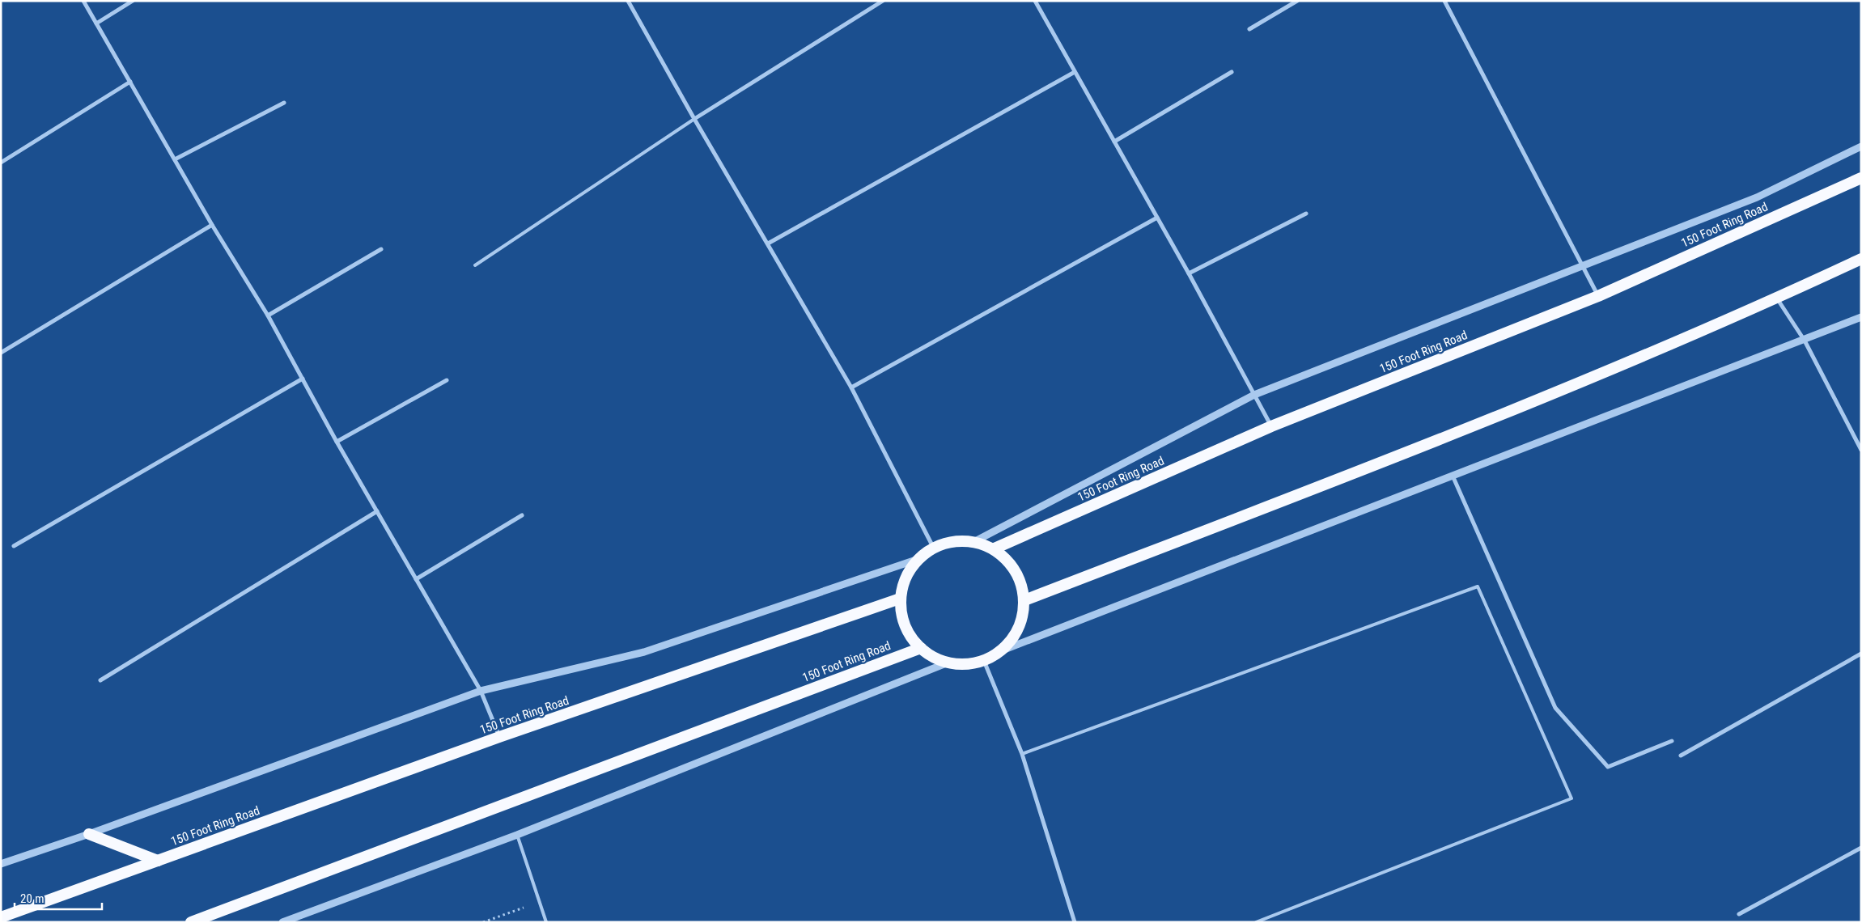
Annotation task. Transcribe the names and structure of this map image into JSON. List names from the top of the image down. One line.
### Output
{"streets":{"highway":["150 Foot Ring Road"]},"scale_bar":"20 m"}
